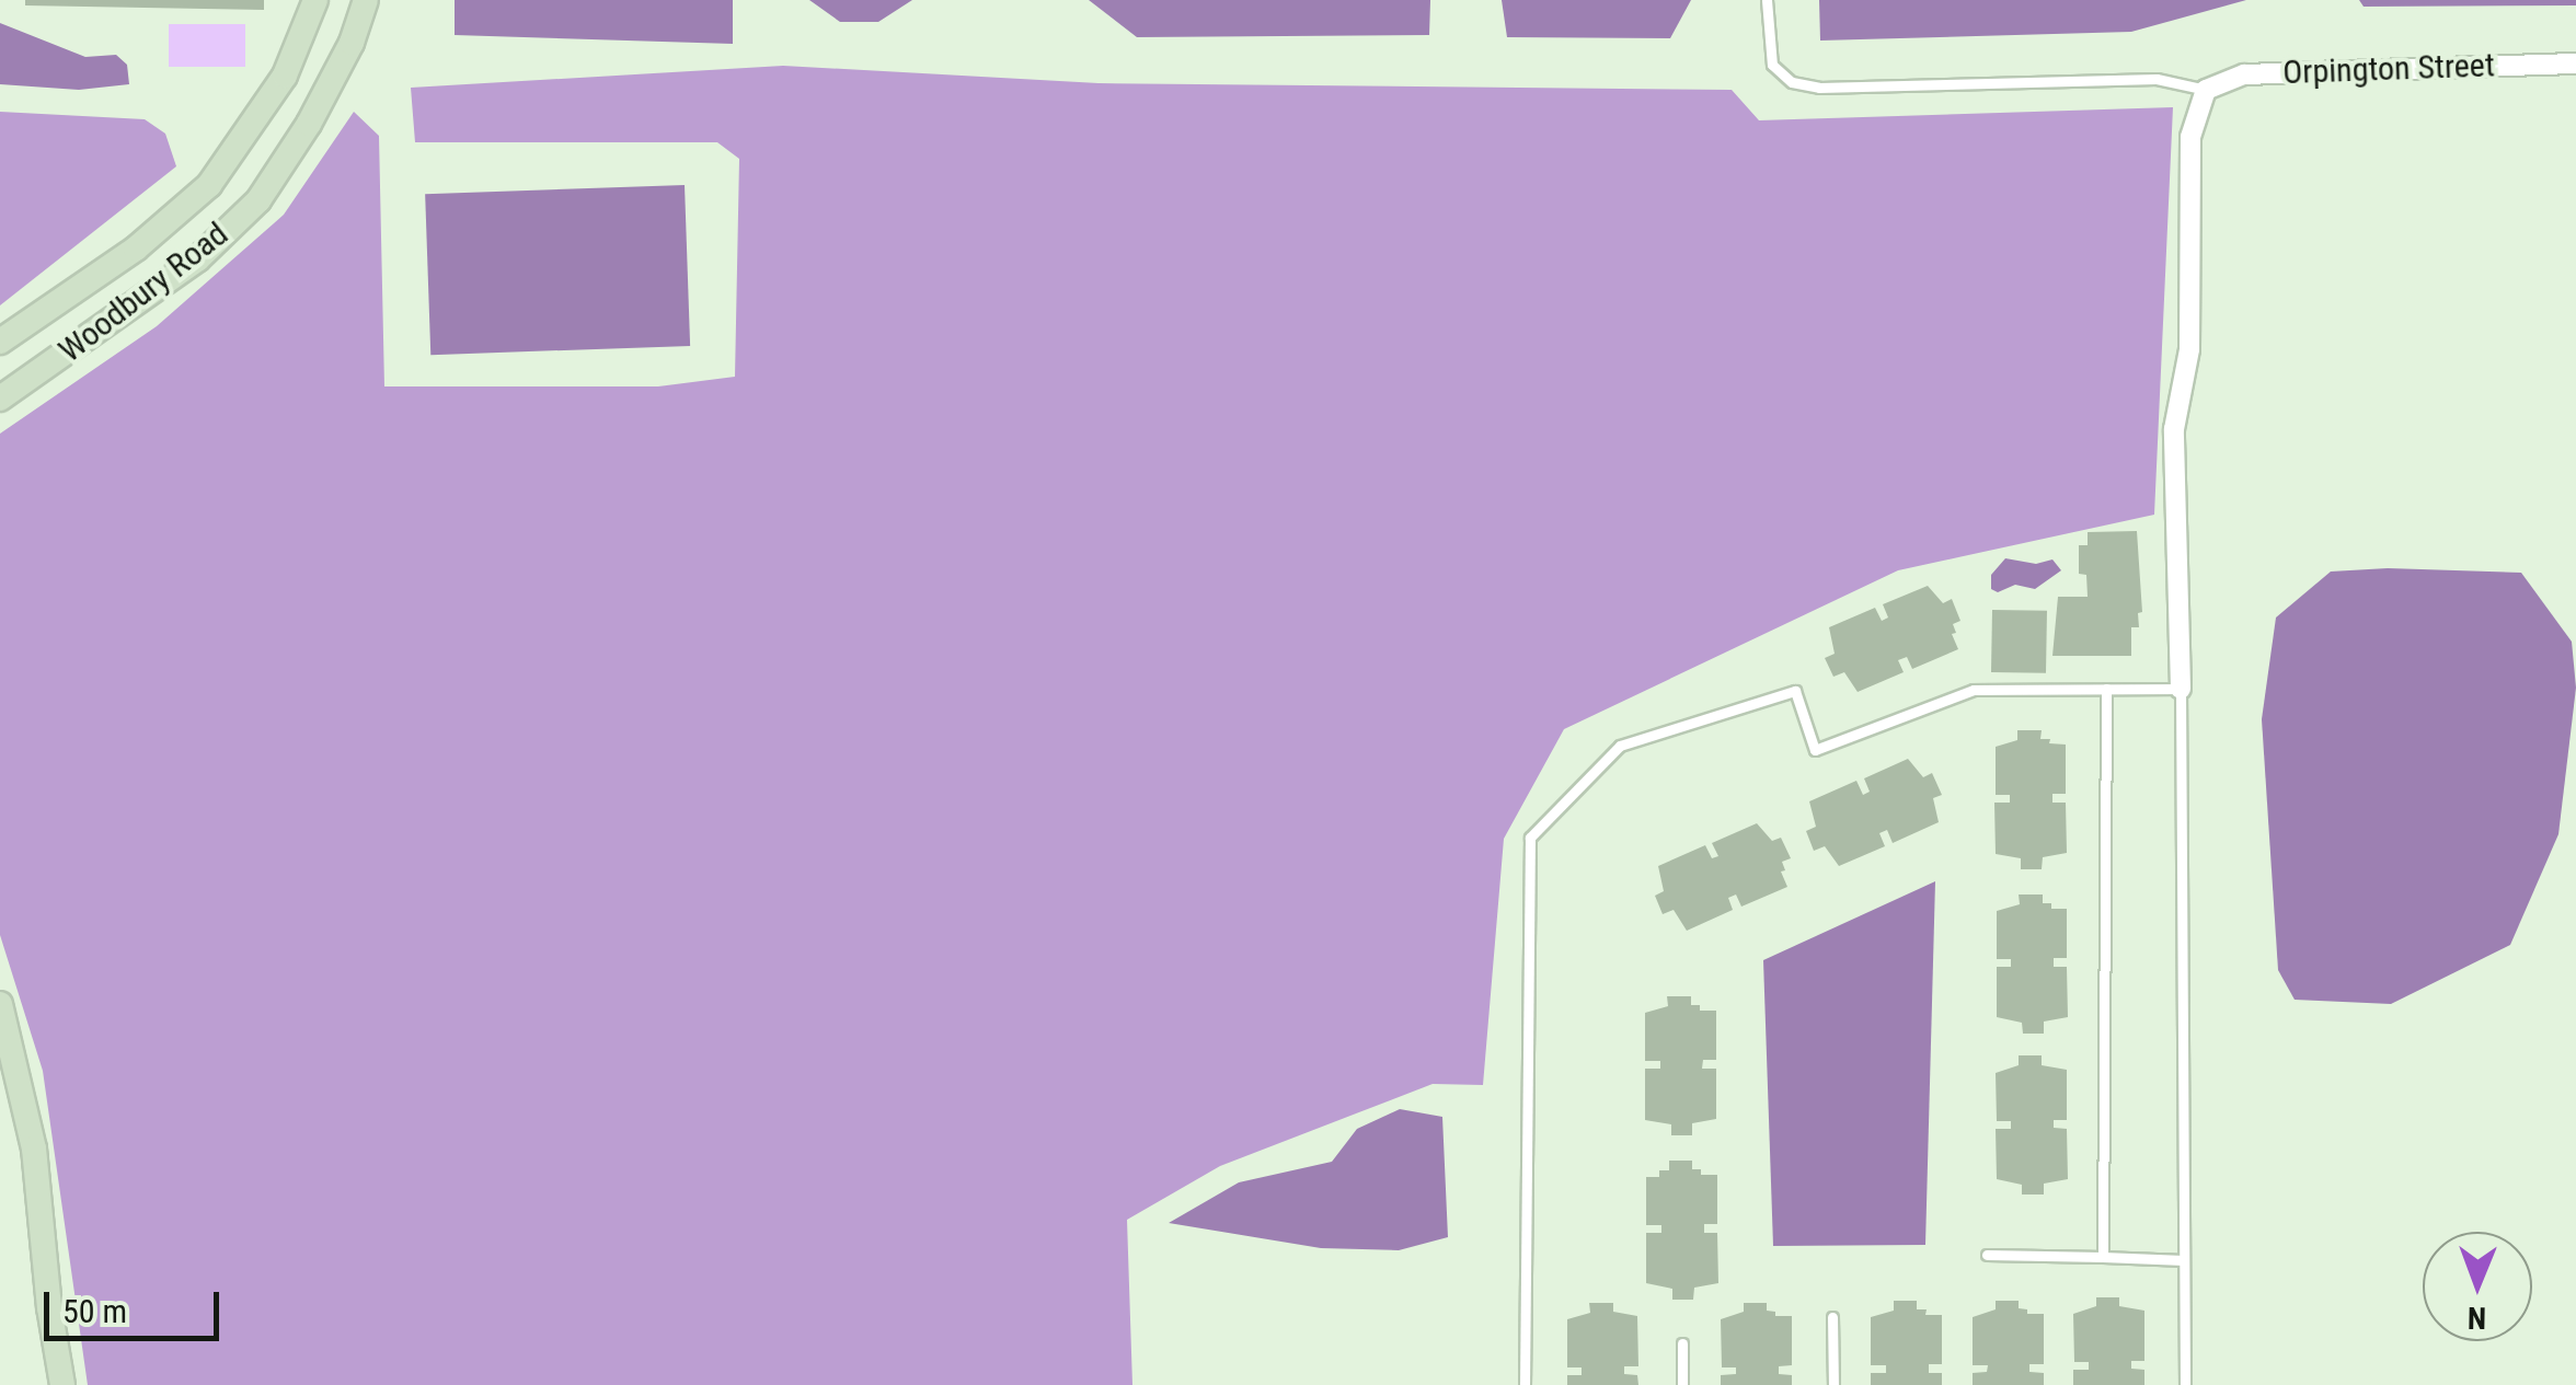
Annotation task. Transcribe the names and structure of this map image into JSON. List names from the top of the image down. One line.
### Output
{"streets":{"street":["Orpington Street","Woodbury Road"]},"scale_bar":"50 m","north":"bottom"}
